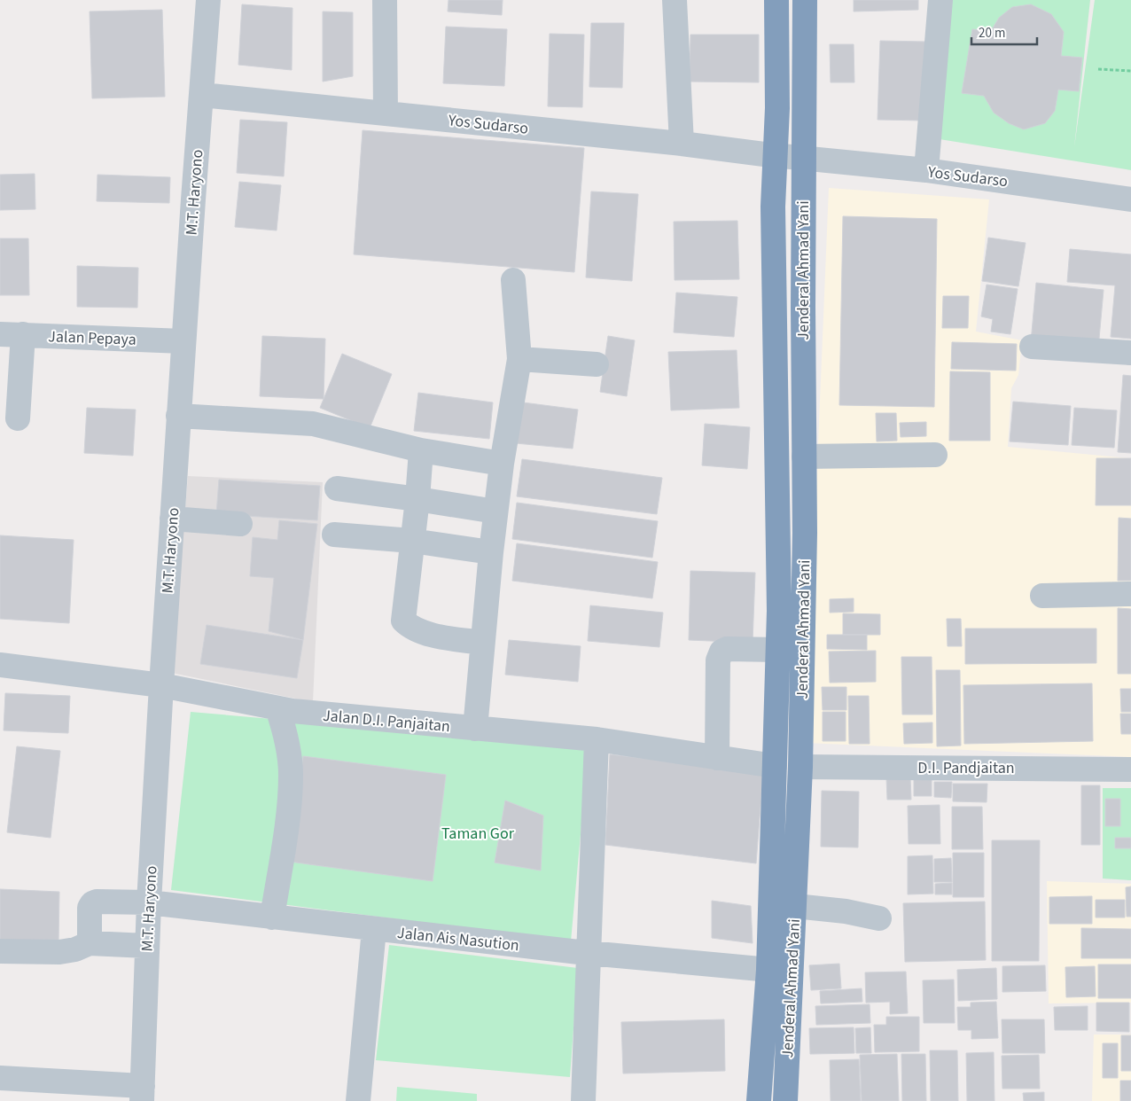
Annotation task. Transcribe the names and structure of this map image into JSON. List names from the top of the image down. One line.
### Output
{"streets":{"highway":["Jenderal Ahmad Yani"],"street":["Yos Sudarso","M.T. Haryono","Jalan Pepaya","Jalan D.I. Panjaitan","D.I. Pandjaitan","Jalan Ais Nasution"]},"crossings":[["Yos Sudarso","M.T. Haryono"],["Yos Sudarso","Jenderal Ahmad Yani"],["M.T. Haryono","Jalan Pepaya"],["M.T. Haryono","Jalan D.I. Panjaitan"],["M.T. Haryono","Jalan Ais Nasution"],["Jenderal Ahmad Yani","Jalan D.I. Panjaitan"],["Jenderal Ahmad Yani","D.I. Pandjaitan"],["Jenderal Ahmad Yani","Jalan Ais Nasution"]],"parks":["Taman Gor"],"scale_bar":"20 m"}
